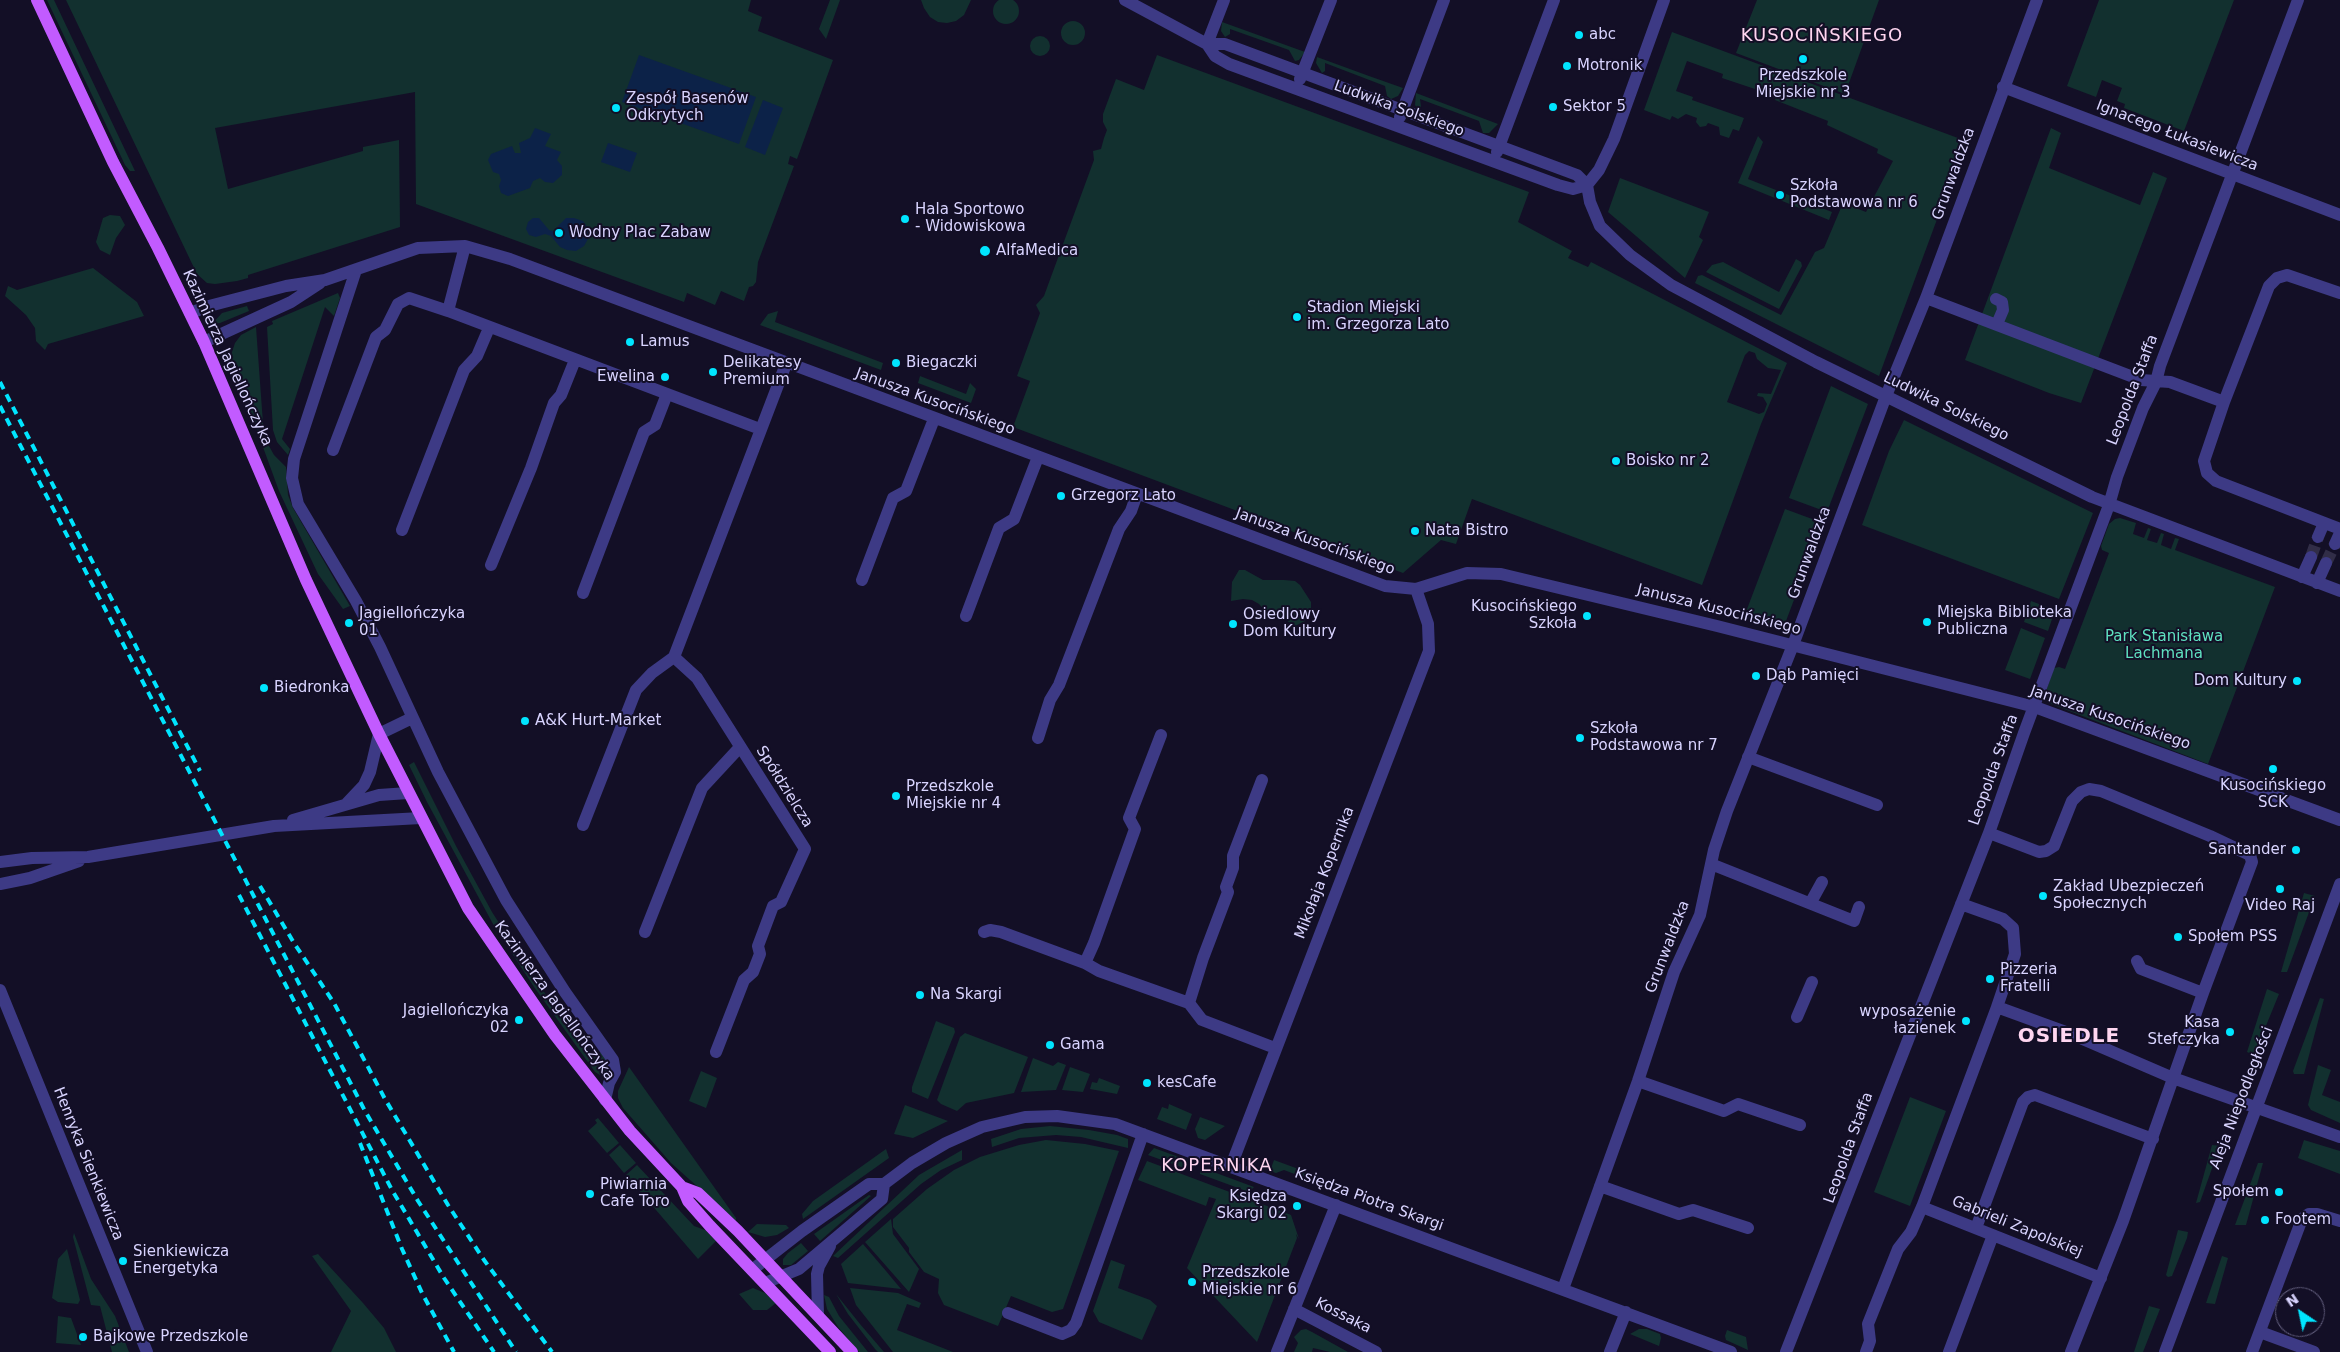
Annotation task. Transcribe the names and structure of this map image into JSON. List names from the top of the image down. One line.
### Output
{"streets":{"main road":["Kazimierza Jagiellończyka"],"street":["Ludwika Solskiego","Ignacego Łukasiewicza","Grunwaldzka","Leopolda Staffa","Janusza Kusocińskiego","Spółdzielcza","Mikołaja Kopernika","Aleja Niepodległości","Henryka Sienkiewicza","Księdza Piotra Skargi","Gabrieli Zapolskiej","Kossaka"]},"crossings":[["Ludwika Solskiego","Grunwaldzka"],["Ludwika Solskiego","Leopolda Staffa"],["Ignacego Łukasiewicza","Grunwaldzka"],["Ignacego Łukasiewicza","Leopolda Staffa"],["Grunwaldzka","Janusza Kusocińskiego"],["Grunwaldzka","Księdza Piotra Skargi"],["Kazimierza Jagiellończyka","Janusza Kusocińskiego"],["Kazimierza Jagiellończyka","Księdza Piotra Skargi"],["Leopolda Staffa","Janusza Kusocińskiego"],["Janusza Kusocińskiego","Mikołaja Kopernika"],["Mikołaja Kopernika","Księdza Piotra Skargi"],["Księdza Piotra Skargi","Kossaka"]],"districts":["KUSOCIŃSKIEGO","OSIEDLE","KOPERNIKA"],"parks":["Park Stanisława Lachmana"],"places":["abc","Przedszkole Miejskie nr 3","Motronik","Sektor 5","Zespół Basenów Odkrytych","Szkoła Podstawowa nr 6","Hala Sportowo - Widowiskowa","Wodny Plac Zabaw","AlfaMedica","Stadion Miejski im. Grzegorza Lato","Lamus","Biegaczki","Delikatesy Premium","Ewelina","Boisko nr 2","Grzegorz Lato","Nata Bistro","Kusocińskiego Szkoła","Miejska Biblioteka Publiczna","Jagiellończyka 01","Osiedlowy Dom Kultury","Dąb Pamięci","Dom Kultury","Biedronka","A&K Hurt-Market","Szkoła Podstawowa nr 7","Kusocińskiego SCK","Przedszkole Miejskie nr 4","Santander","Video Raj","Zakład Ubezpieczeń Społecznych","Społem PSS","Pizzeria Fratelli","Na Skargi","Jagiellończyka 02","wyposażenie łazienek","Kasa Stefczyka","Gama","kesCafe","Społem","Piwiarnia Cafe Toro","Księdza Skargi 02","Footem","Sienkiewicza Energetyka","Przedszkole Miejskie nr 6","Bajkowe Przedszkole"],"north":"top left"}
